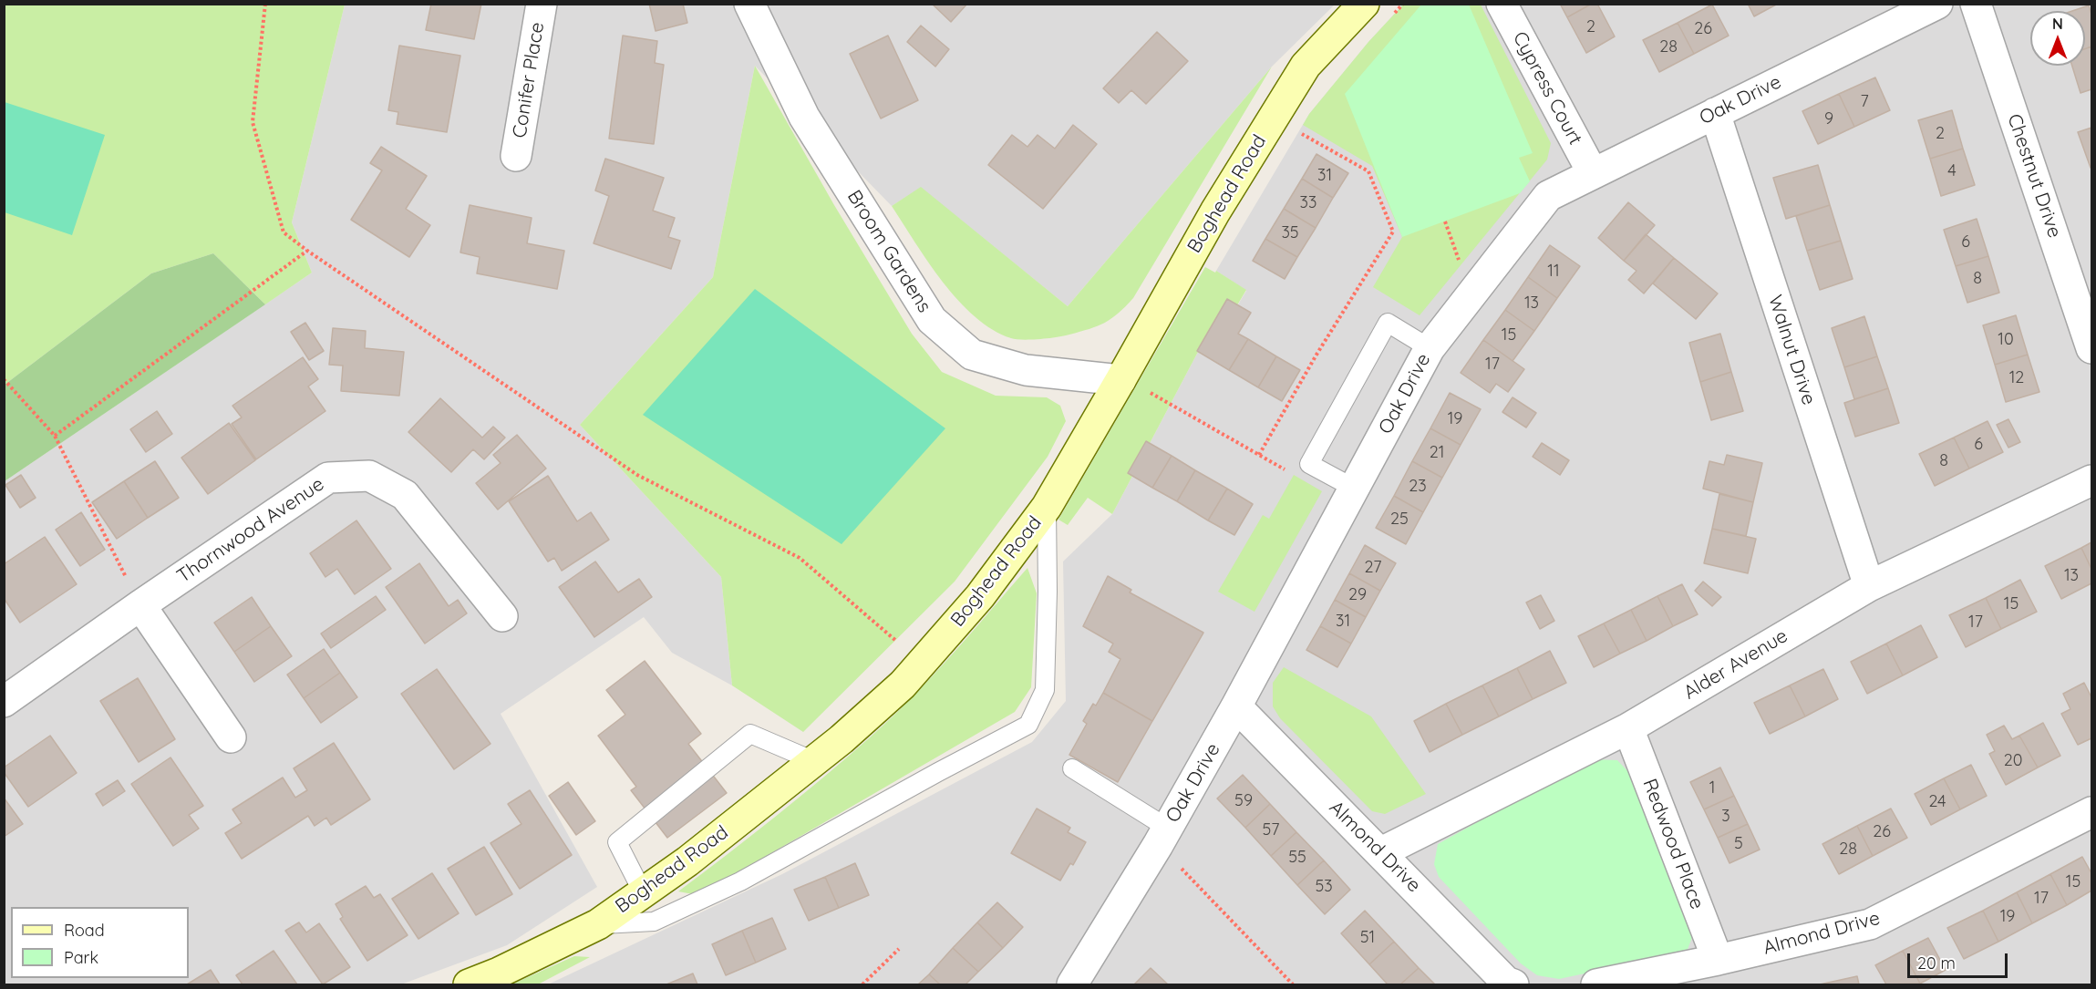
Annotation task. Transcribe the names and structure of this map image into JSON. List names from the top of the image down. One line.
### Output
{"streets":{"street":["Conifer Place","Cypress Court","Oak Drive","Chestnut Drive","Boghead Road","Broom Gardens","Walnut Drive","Thornwood Avenue","Alder Avenue","Redwood Place","Almond Drive"]},"crossings":[["Cypress Court","Oak Drive"],["Oak Drive","Walnut Drive"],["Oak Drive","Almond Drive"],["Boghead Road","Broom Gardens"],["Walnut Drive","Alder Avenue"],["Alder Avenue","Redwood Place"],["Alder Avenue","Almond Drive"],["Redwood Place","Almond Drive"]],"house_numbers":["2","26","28","7","9","2","4","31","33","35","6","11","8","13","15","10","17","12","19","6","21","8","23","25","27","13","29","15","31","17","20","1","59","24","3","57","26","5","28","55","15","53","17","19","51"],"legend":["Road","Park"],"scale_bar":"20 m","north":"top"}
